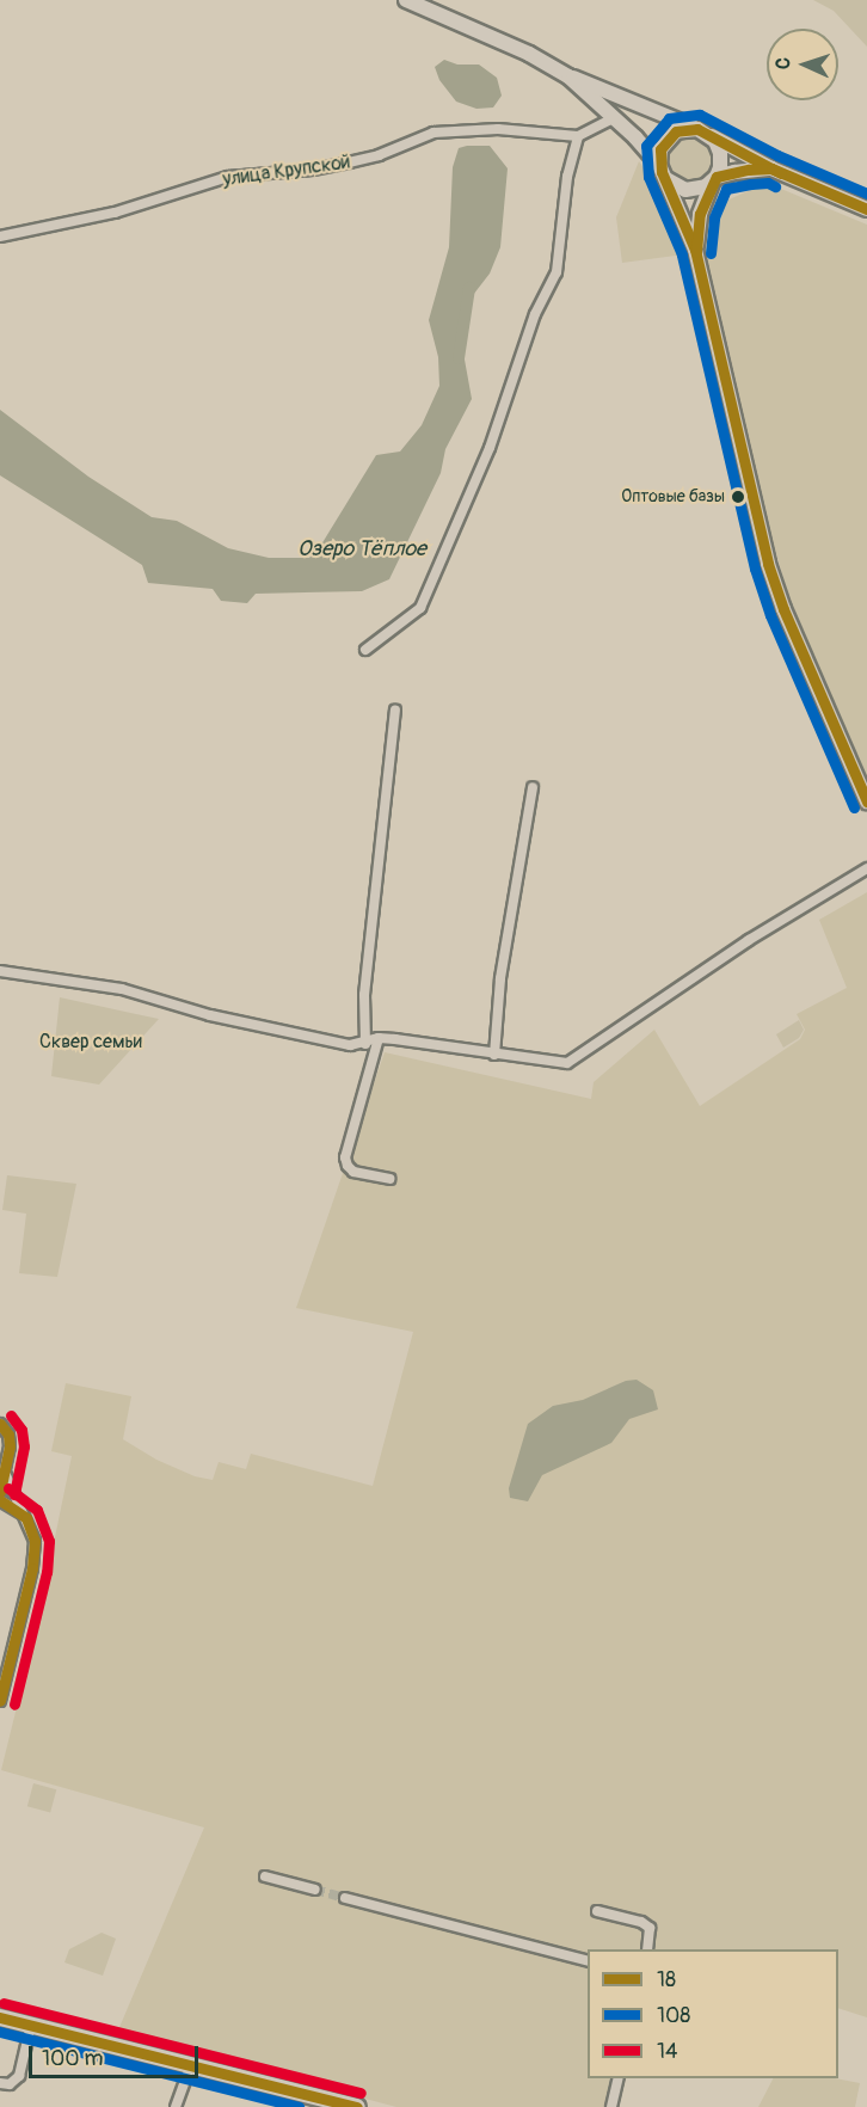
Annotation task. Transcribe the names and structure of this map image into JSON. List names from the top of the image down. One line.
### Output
{"streets":{"street":["улица Крупской"]},"water":["Озеро Тёплое"],"parks":["Сквер семьи"],"places":["Оптовые базы"],"lines":["transit line 108","transit line 18","transit line 14"],"legend":["18","108","14"],"scale_bar":"100 m","north":"left"}
